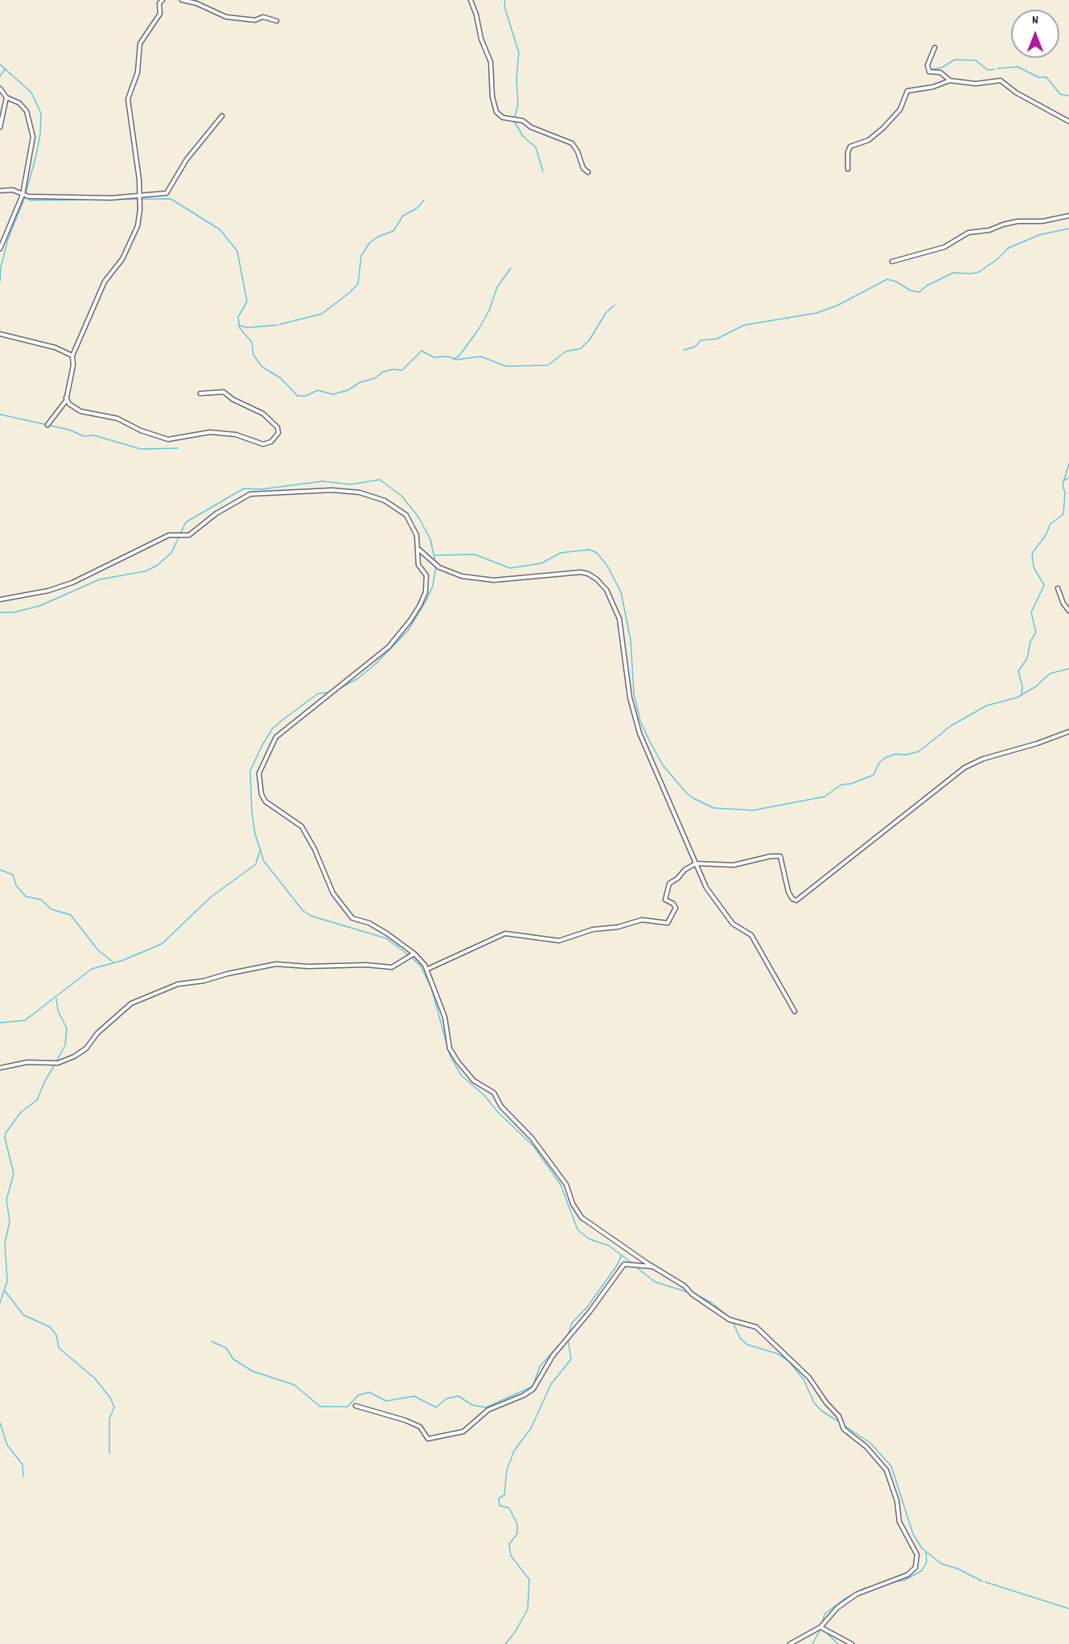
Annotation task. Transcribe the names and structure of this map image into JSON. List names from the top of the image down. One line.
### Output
{"north":"top"}
